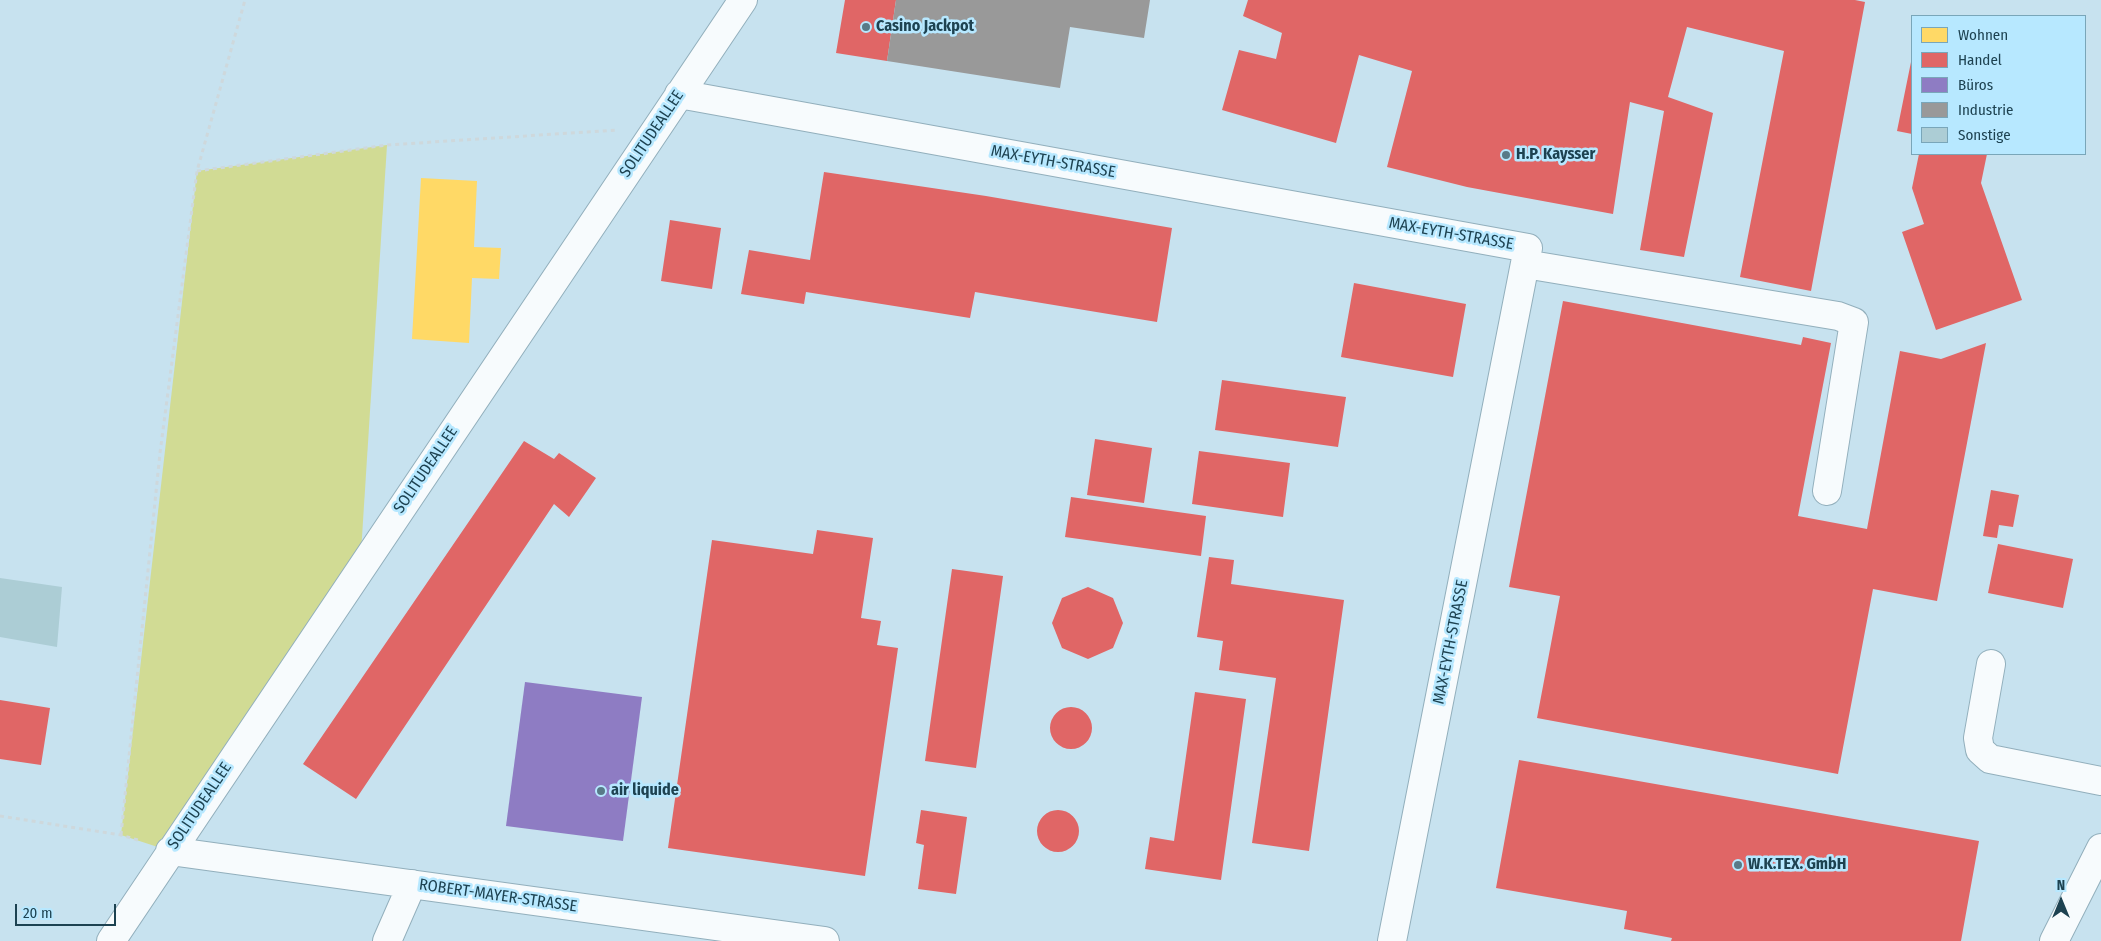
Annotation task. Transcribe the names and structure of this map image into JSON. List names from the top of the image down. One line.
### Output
{"streets":{"street":["SOLITUDEALLEE","MAX-EYTH-STRASSE","ROBERT-MAYER-STRASSE"]},"crossings":[["SOLITUDEALLEE","MAX-EYTH-STRASSE"],["SOLITUDEALLEE","ROBERT-MAYER-STRASSE"]],"places":["Casino Jackpot","H.P. Kaysser","air liquide","W.K.TEX. GmbH"],"legend":["Wohnen","Handel","Büros","Industrie","Sonstige"],"scale_bar":"20 m","north":"top"}
